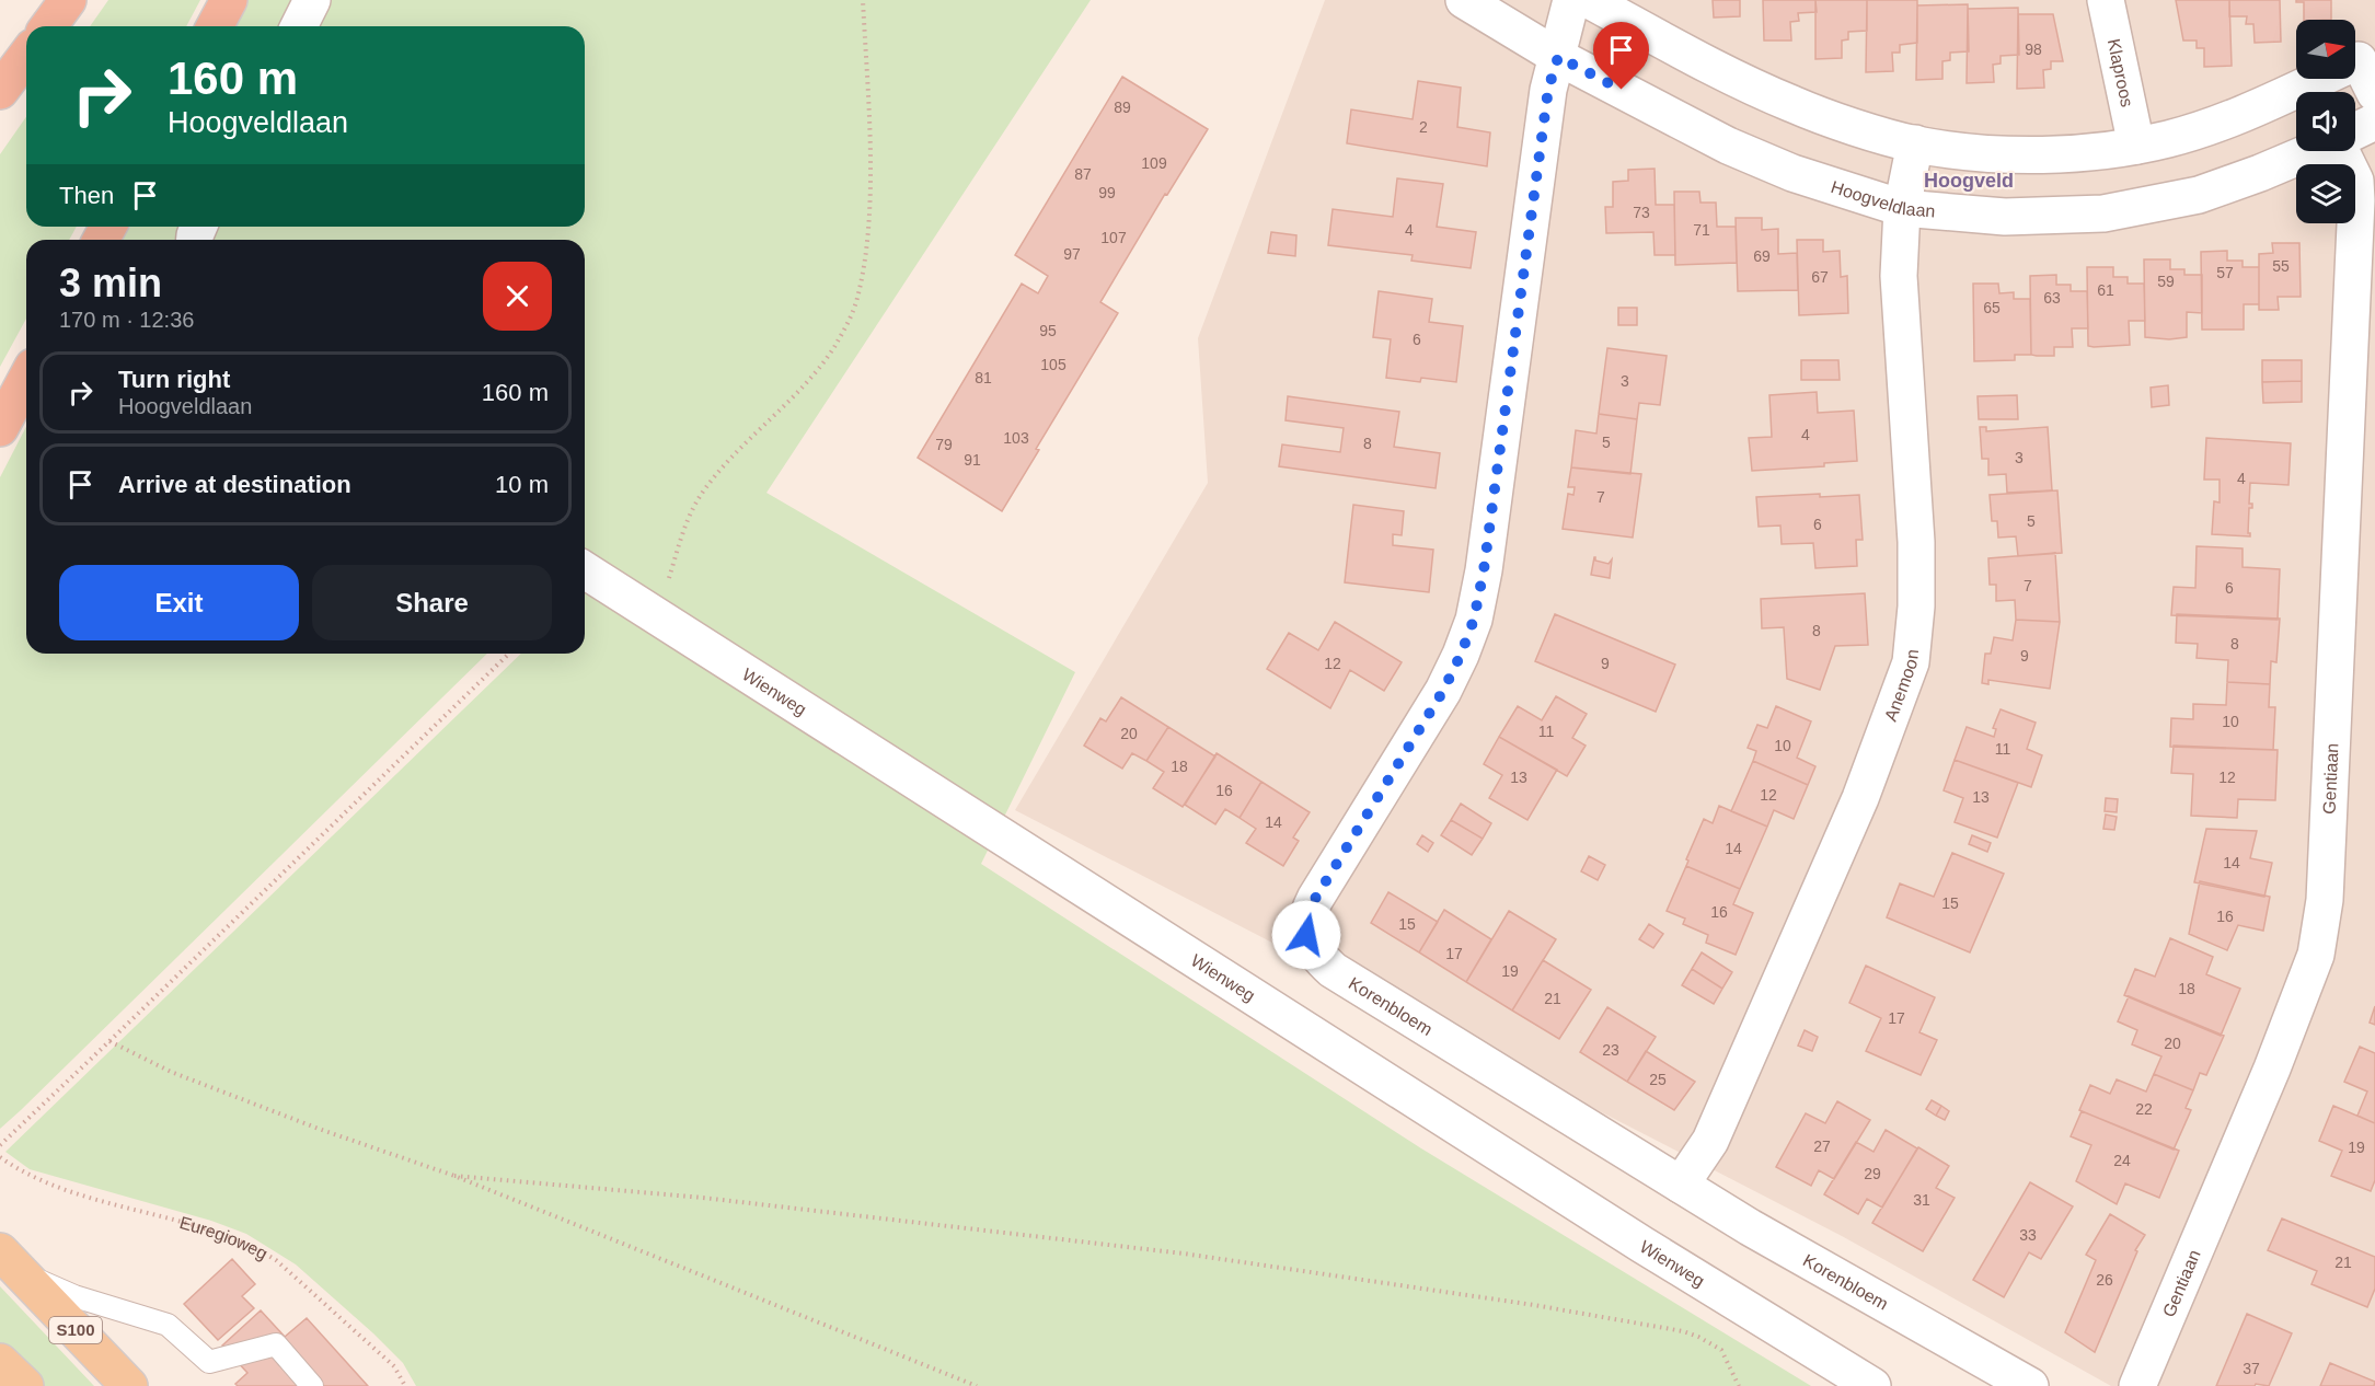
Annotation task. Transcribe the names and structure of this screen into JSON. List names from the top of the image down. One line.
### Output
{"streets":{"main road":["S100"],"street":["Klaproos","Hoogveldlaan","Anemoon","Wienweg","Gentiaan","Korenbloem"],"path":["Euregioweg"]},"crossings":[["Hoogveldlaan","Anemoon"],["Hoogveldlaan","Korenbloem"],["Anemoon","Korenbloem"]],"districts":["Hoogveld"],"house_numbers":["98","89","2","109","87","99","73","4","71","107","97","69","55","57","67","59","61","63","65","95","6","105","81","3","4","103","5","8","79","3","91","4","7","5","6","7","6","8","8","9","12","9","10","11","20","10","11","18","13","12","16","12","13","14","14","14","15","16","16","15","17","19","18","21","17","20","23","25","22","27","19","24","29","31","33","21","26","37"],"north":"right","page":{"turn":["160 m","Hoogveldlaan"],"then":"Then","heading":["3 min","170 m · 12:36"],"list":[{"name":"Turn right","note":"Hoogveldlaan","value":"160 m"},{"name":"Arrive at destination","value":"10 m"}],"buttons":["Exit","Share"]}}
